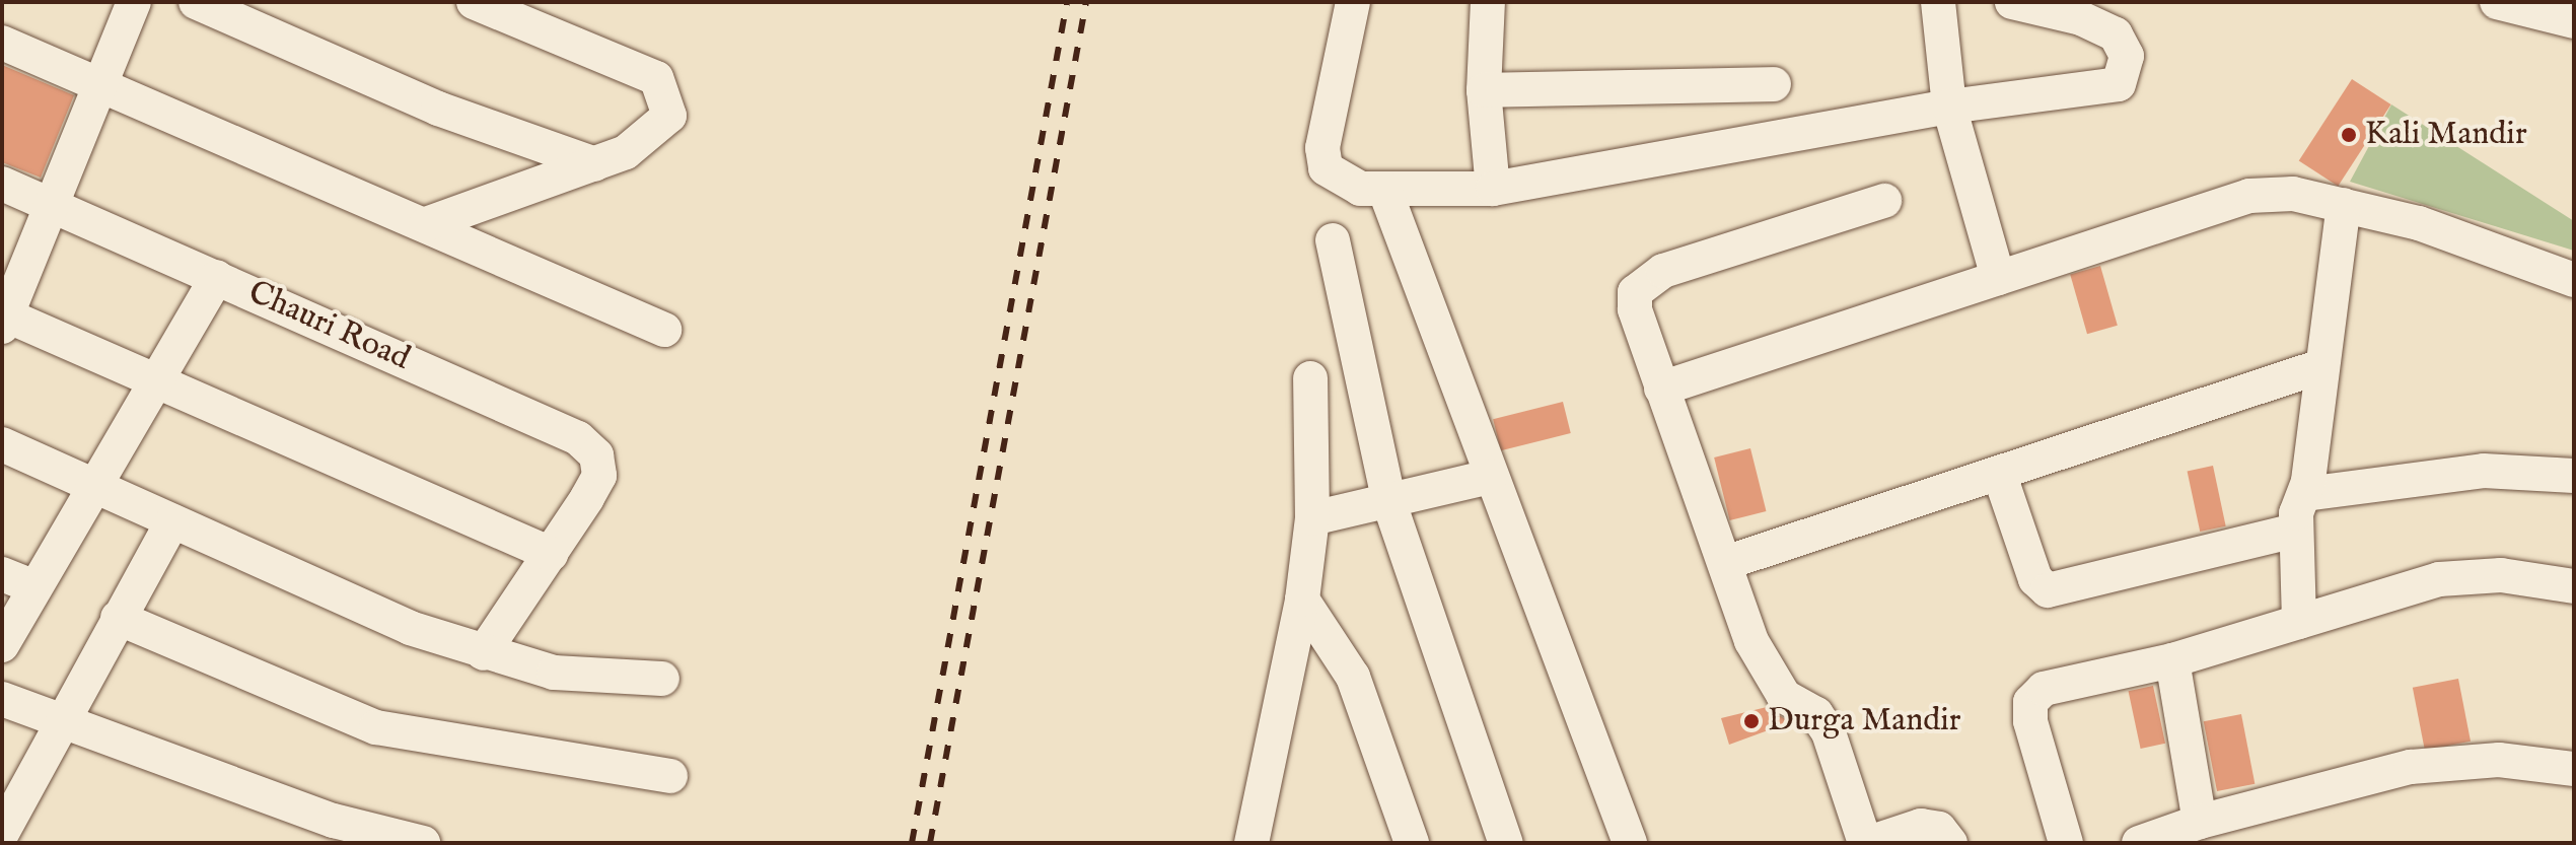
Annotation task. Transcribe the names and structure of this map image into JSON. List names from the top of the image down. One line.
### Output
{"streets":{"street":["Chauri Road"]},"places":["Kali Mandir","Durga Mandir"]}
